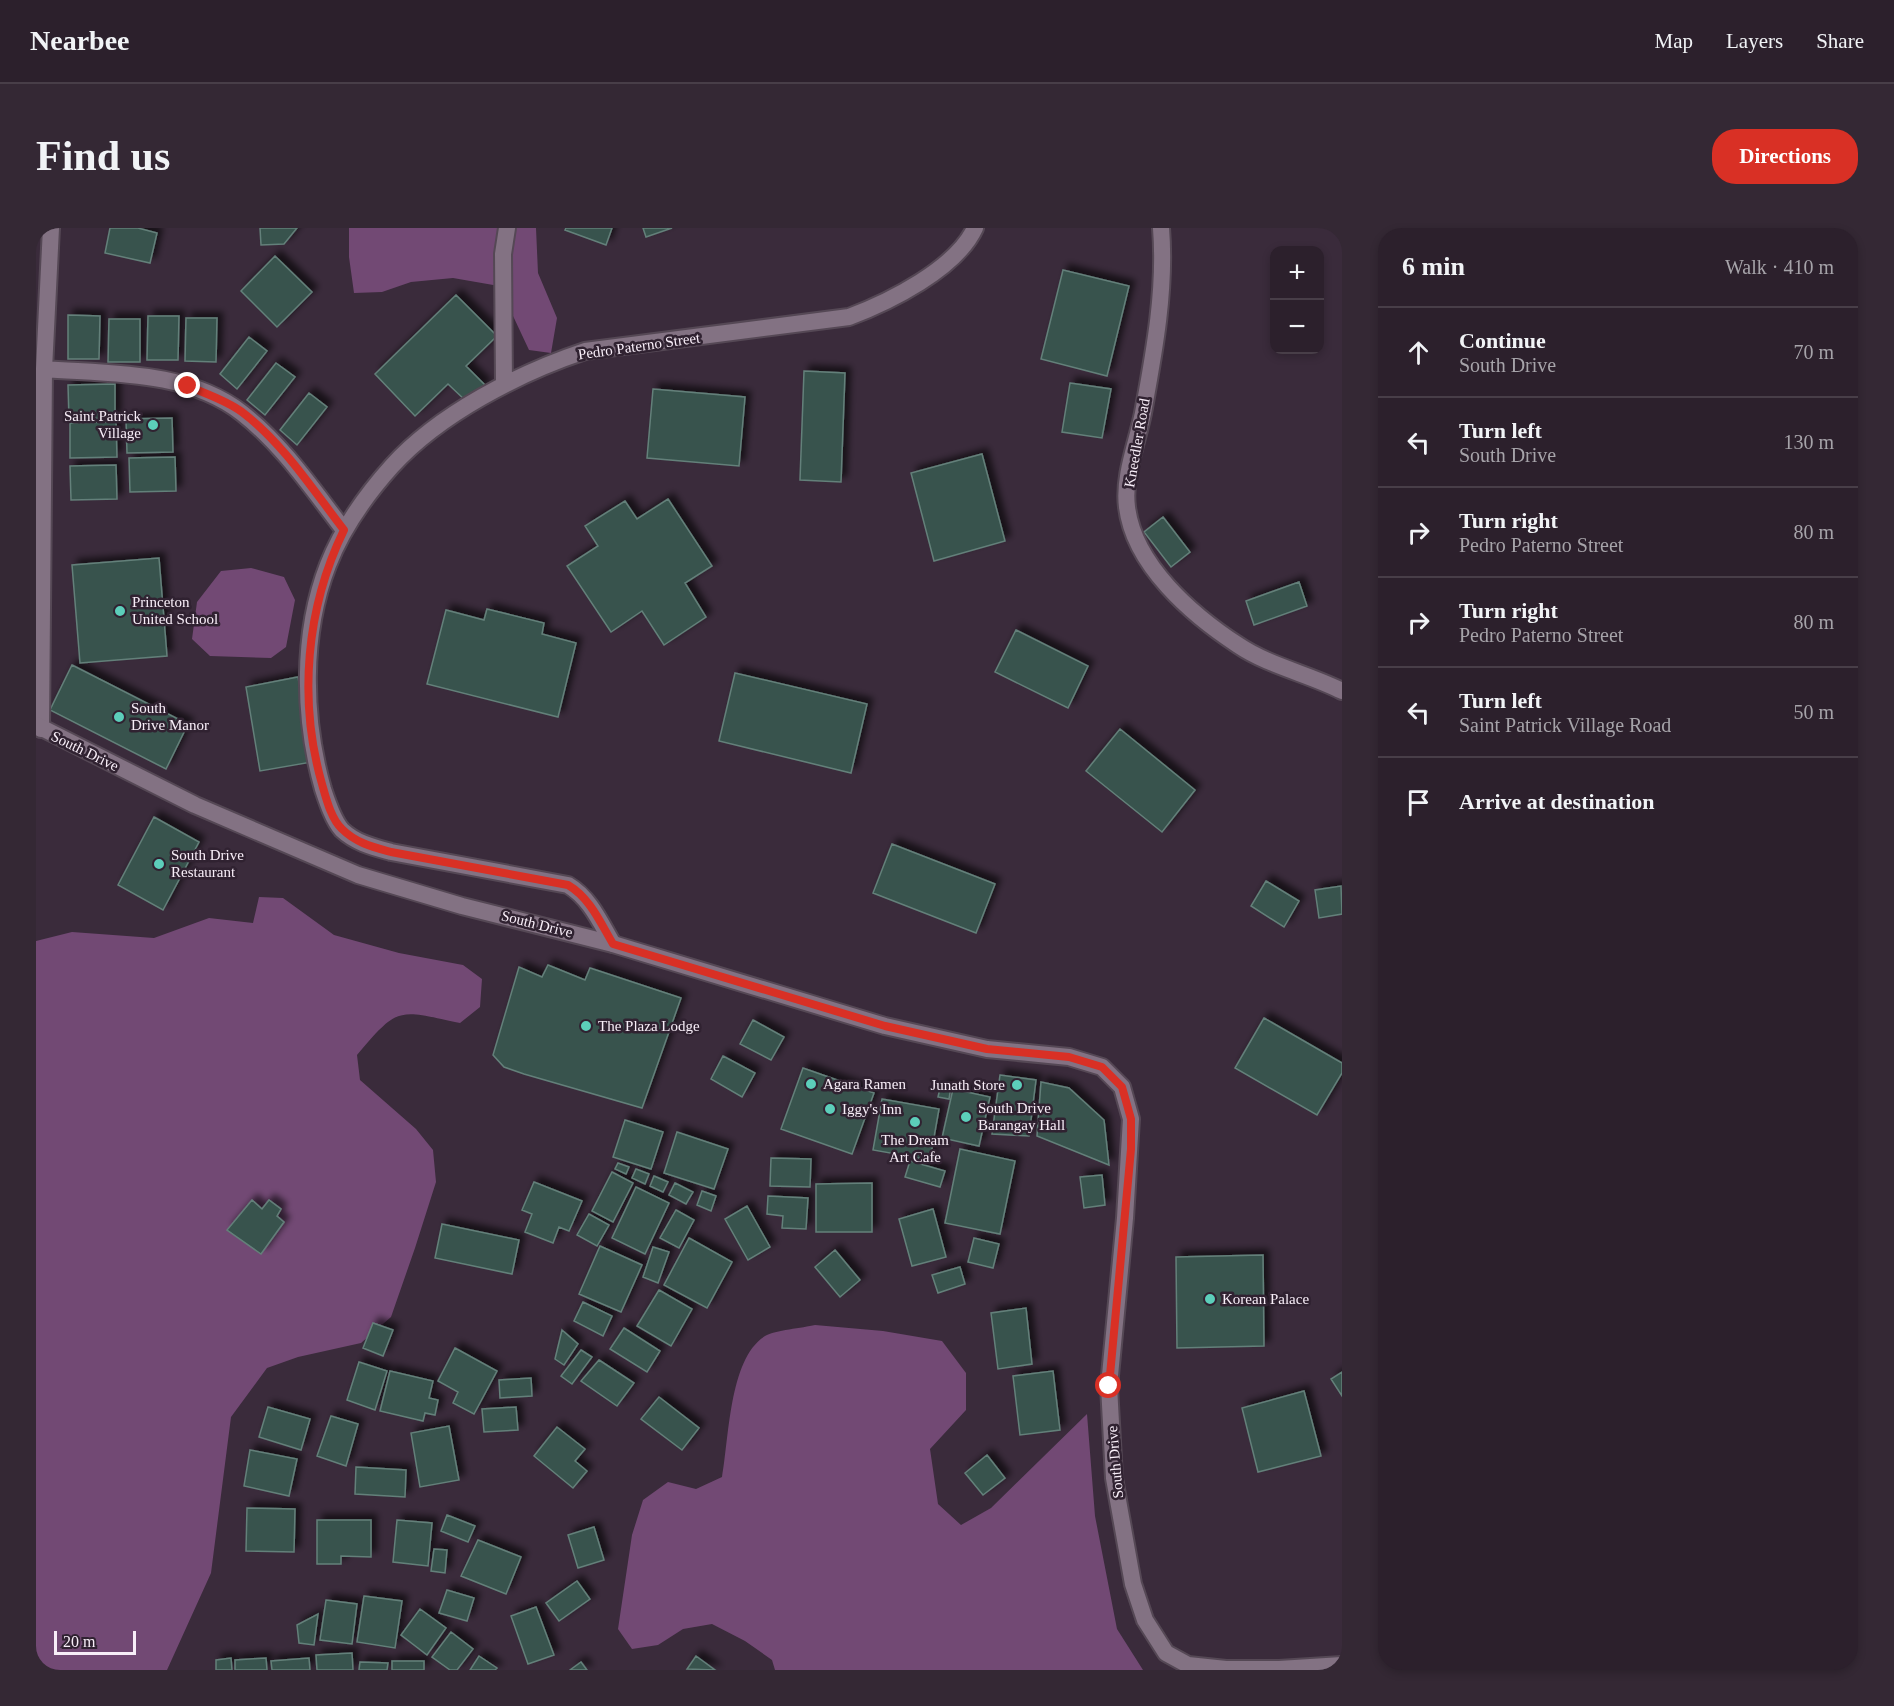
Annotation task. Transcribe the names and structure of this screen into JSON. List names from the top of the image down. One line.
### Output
{"streets":{"street":["Pedro Paterno Street","Kneedler Road","South Drive"]},"crossings":[["Pedro Paterno Street","South Drive"]],"places":["Saint Patrick Village","Princeton United School","South Drive Manor","South Drive Restaurant","The Plaza Lodge","Agara Ramen","Junath Store","Iggy's Inn","South Drive Barangay Hall","The Dream Art Cafe","Korean Palace"],"scale_bar":"20 m","page":{"header":"Nearbee","nav":["Map","Layers","Share"],"buttons":"Directions","title":"Find us","heading":["6 min","Walk · 410 m"],"map_buttons":["+","−"],"list":[["Continue","South Drive","70 m"],["Turn left","South Drive","130 m"],["Turn right","Pedro Paterno Street","80 m"],["Turn right","Pedro Paterno Street","80 m"],["Turn left","Saint Patrick Village Road","50 m"],"Arrive at destination"],"scale":"20 m"}}
